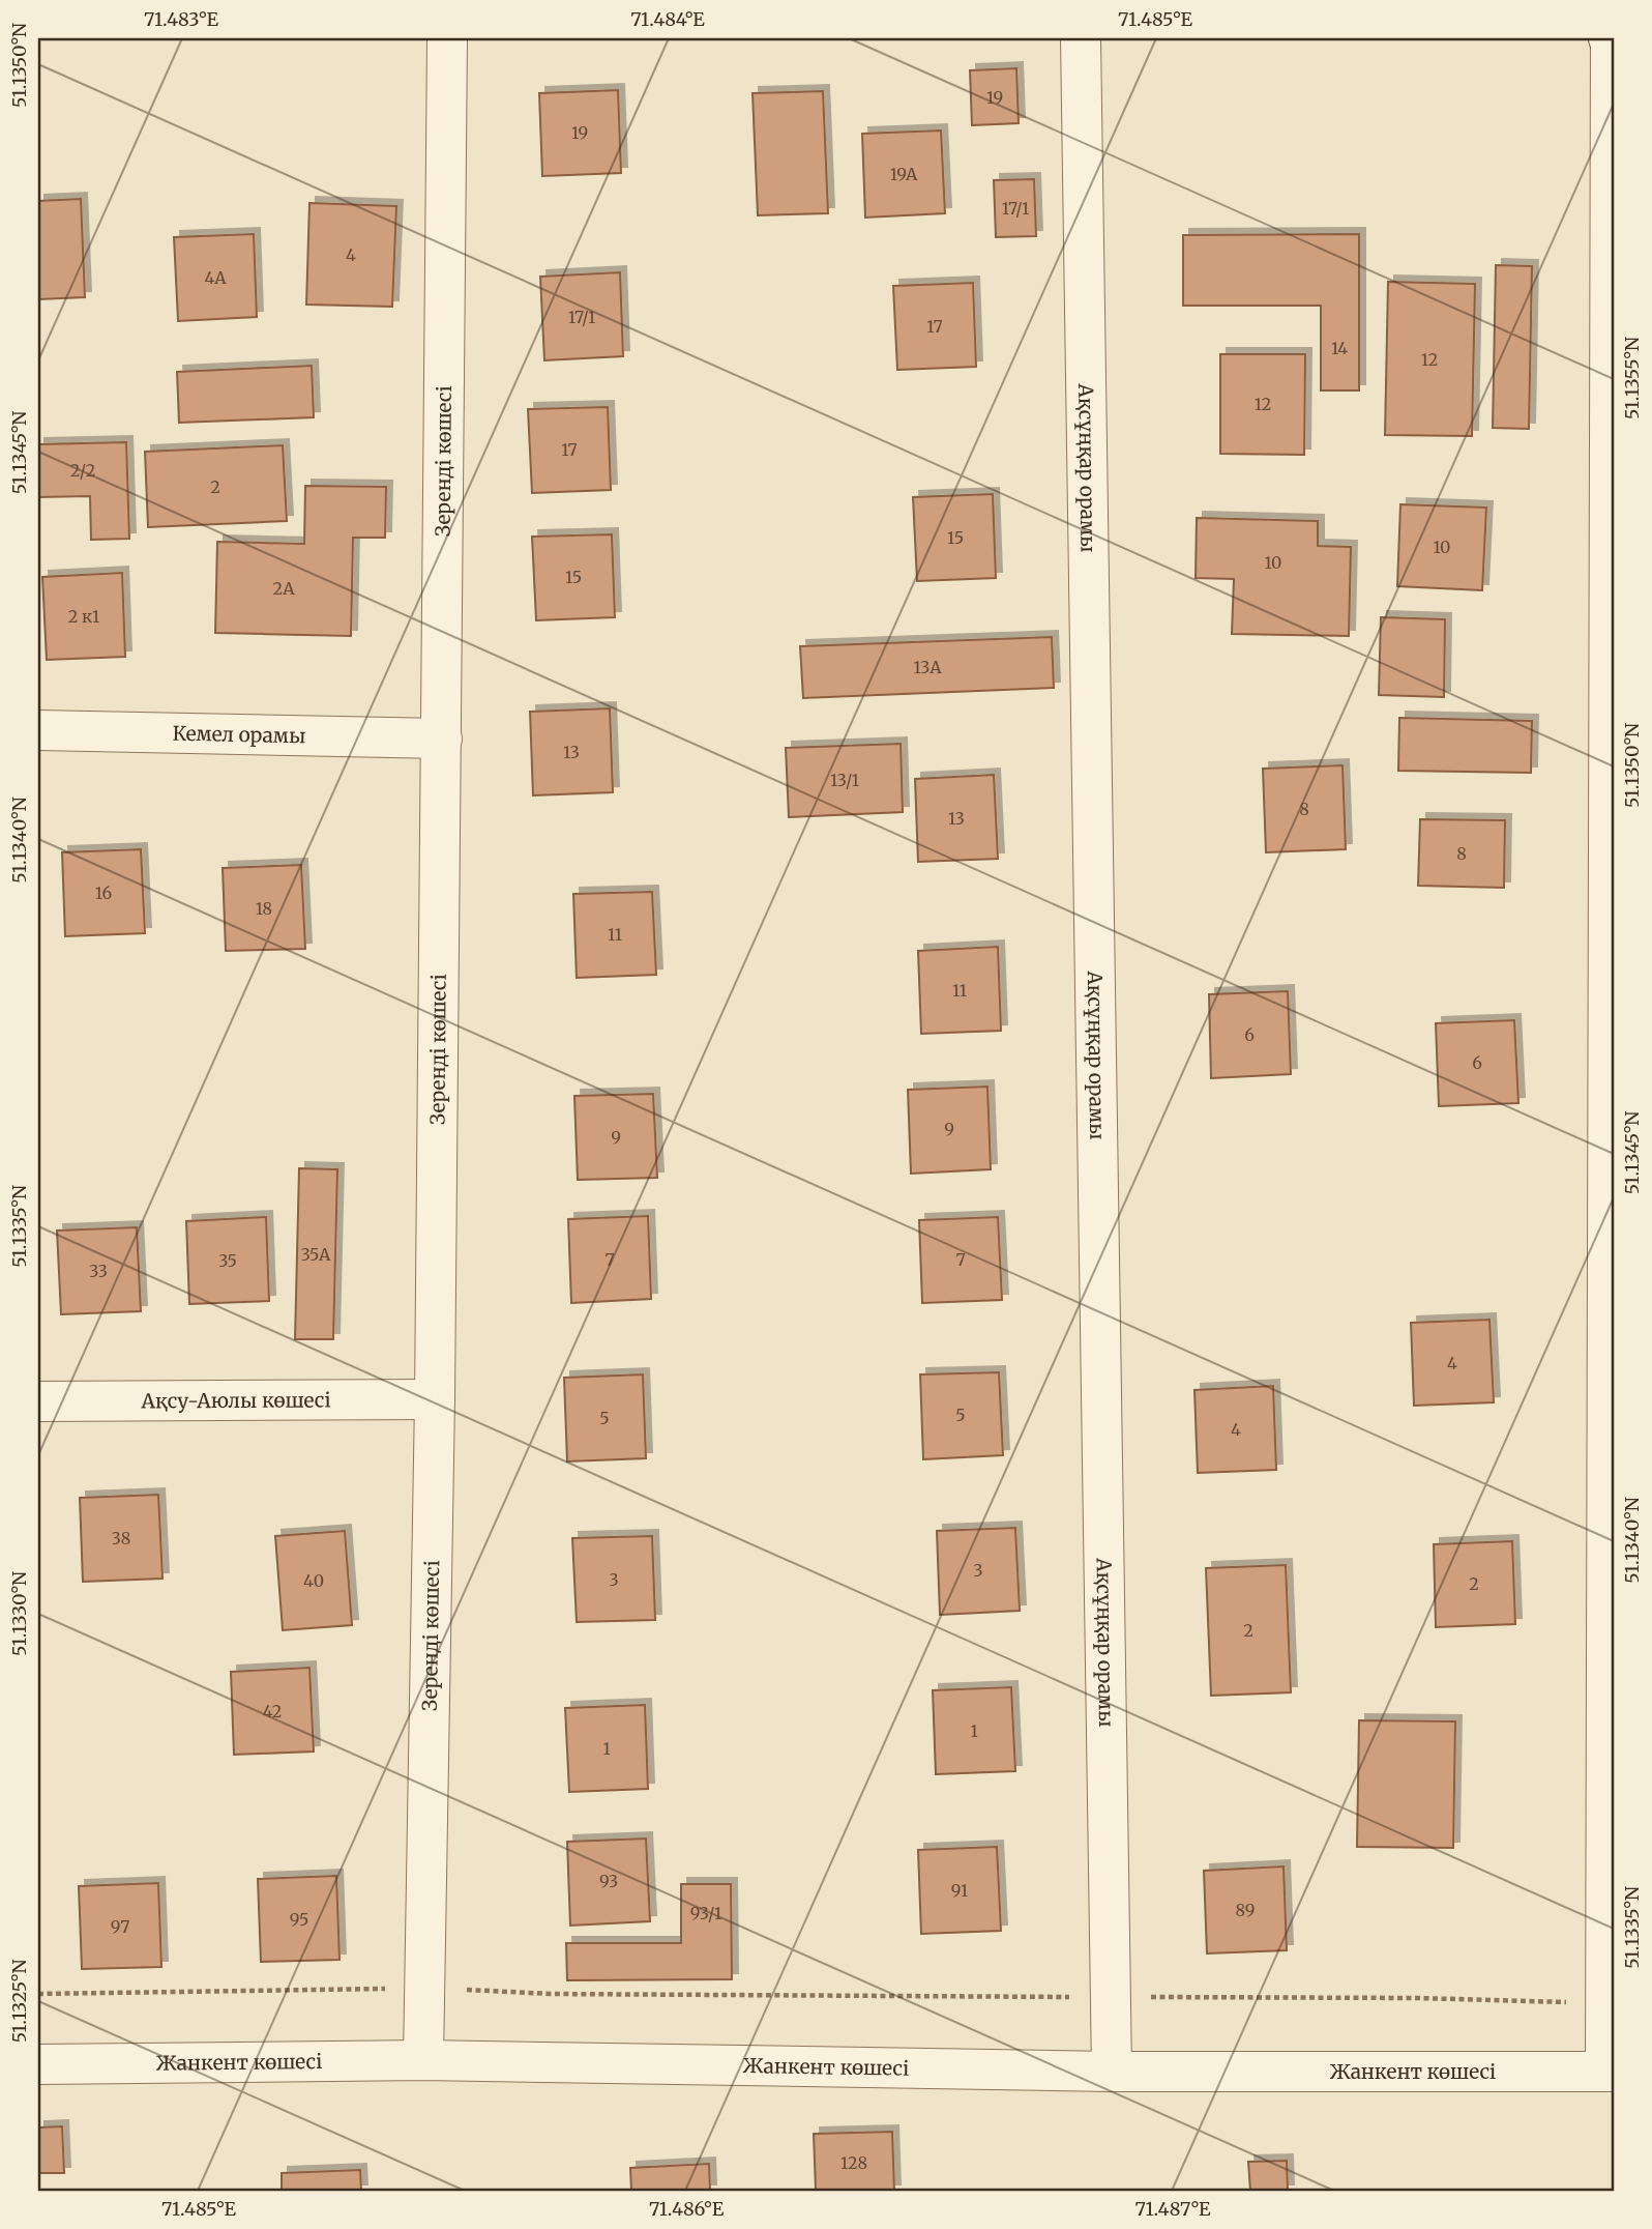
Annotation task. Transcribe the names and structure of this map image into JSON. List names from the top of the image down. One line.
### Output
{"streets":{"street":["Зеренді көшесі","Ақсұңқар орамы","Кемел орамы","Ақсу-Аюлы көшесі","Жанкент көшесі"]},"crossings":[["Зеренді көшесі","Кемел орамы"],["Зеренді көшесі","Ақсу-Аюлы көшесі"],["Зеренді көшесі","Жанкент көшесі"],["Ақсұңқар орамы","Жанкент көшесі"]],"house_numbers":["19","19","19А","17/1","4","4А","17/1","17","14","12","12","17","2/2","2","15","10","10","15","2А","2 к1","13А","13","13/1","8","13","8","16","18","11","11","6","6","9","9","35А","7","7","35","33","4","5","5","4","38","3","3","40","2","2","42","1","1","93","91","89","93/1","95","97","128"],"coordinates":["71.483°E","71.484°E","71.485°E","51.1350°N","51.1355°N","51.1345°N","51.1340°N","51.1335°N","51.1330°N","51.1325°N","71.486°E","71.487°E"]}
